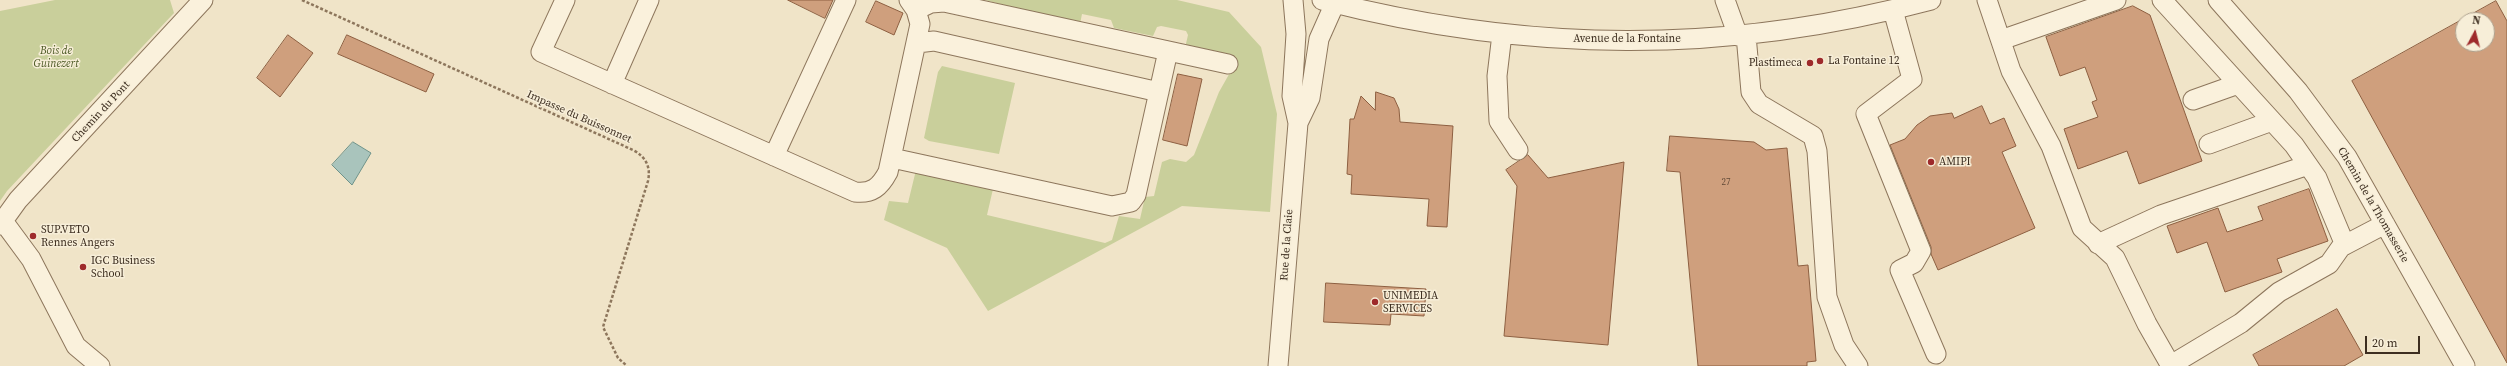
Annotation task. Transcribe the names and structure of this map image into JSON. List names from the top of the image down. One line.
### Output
{"streets":{"street":["Avenue de la Fontaine","Chemin du Pont","Chemin de la Thomasserie","Rue de la Claie"],"path":["Impasse du Buissonnet"]},"crossings":[["Avenue de la Fontaine","Rue de la Claie"]],"parks":["Bois de Guinezert"],"places":["La Fontaine 12","Plastimeca","AMIPI","SUP.VETO Rennes Angers","IGC Business School","UNIMEDIA SERVICES"],"house_numbers":["27"],"scale_bar":"20 m","north":"top"}
